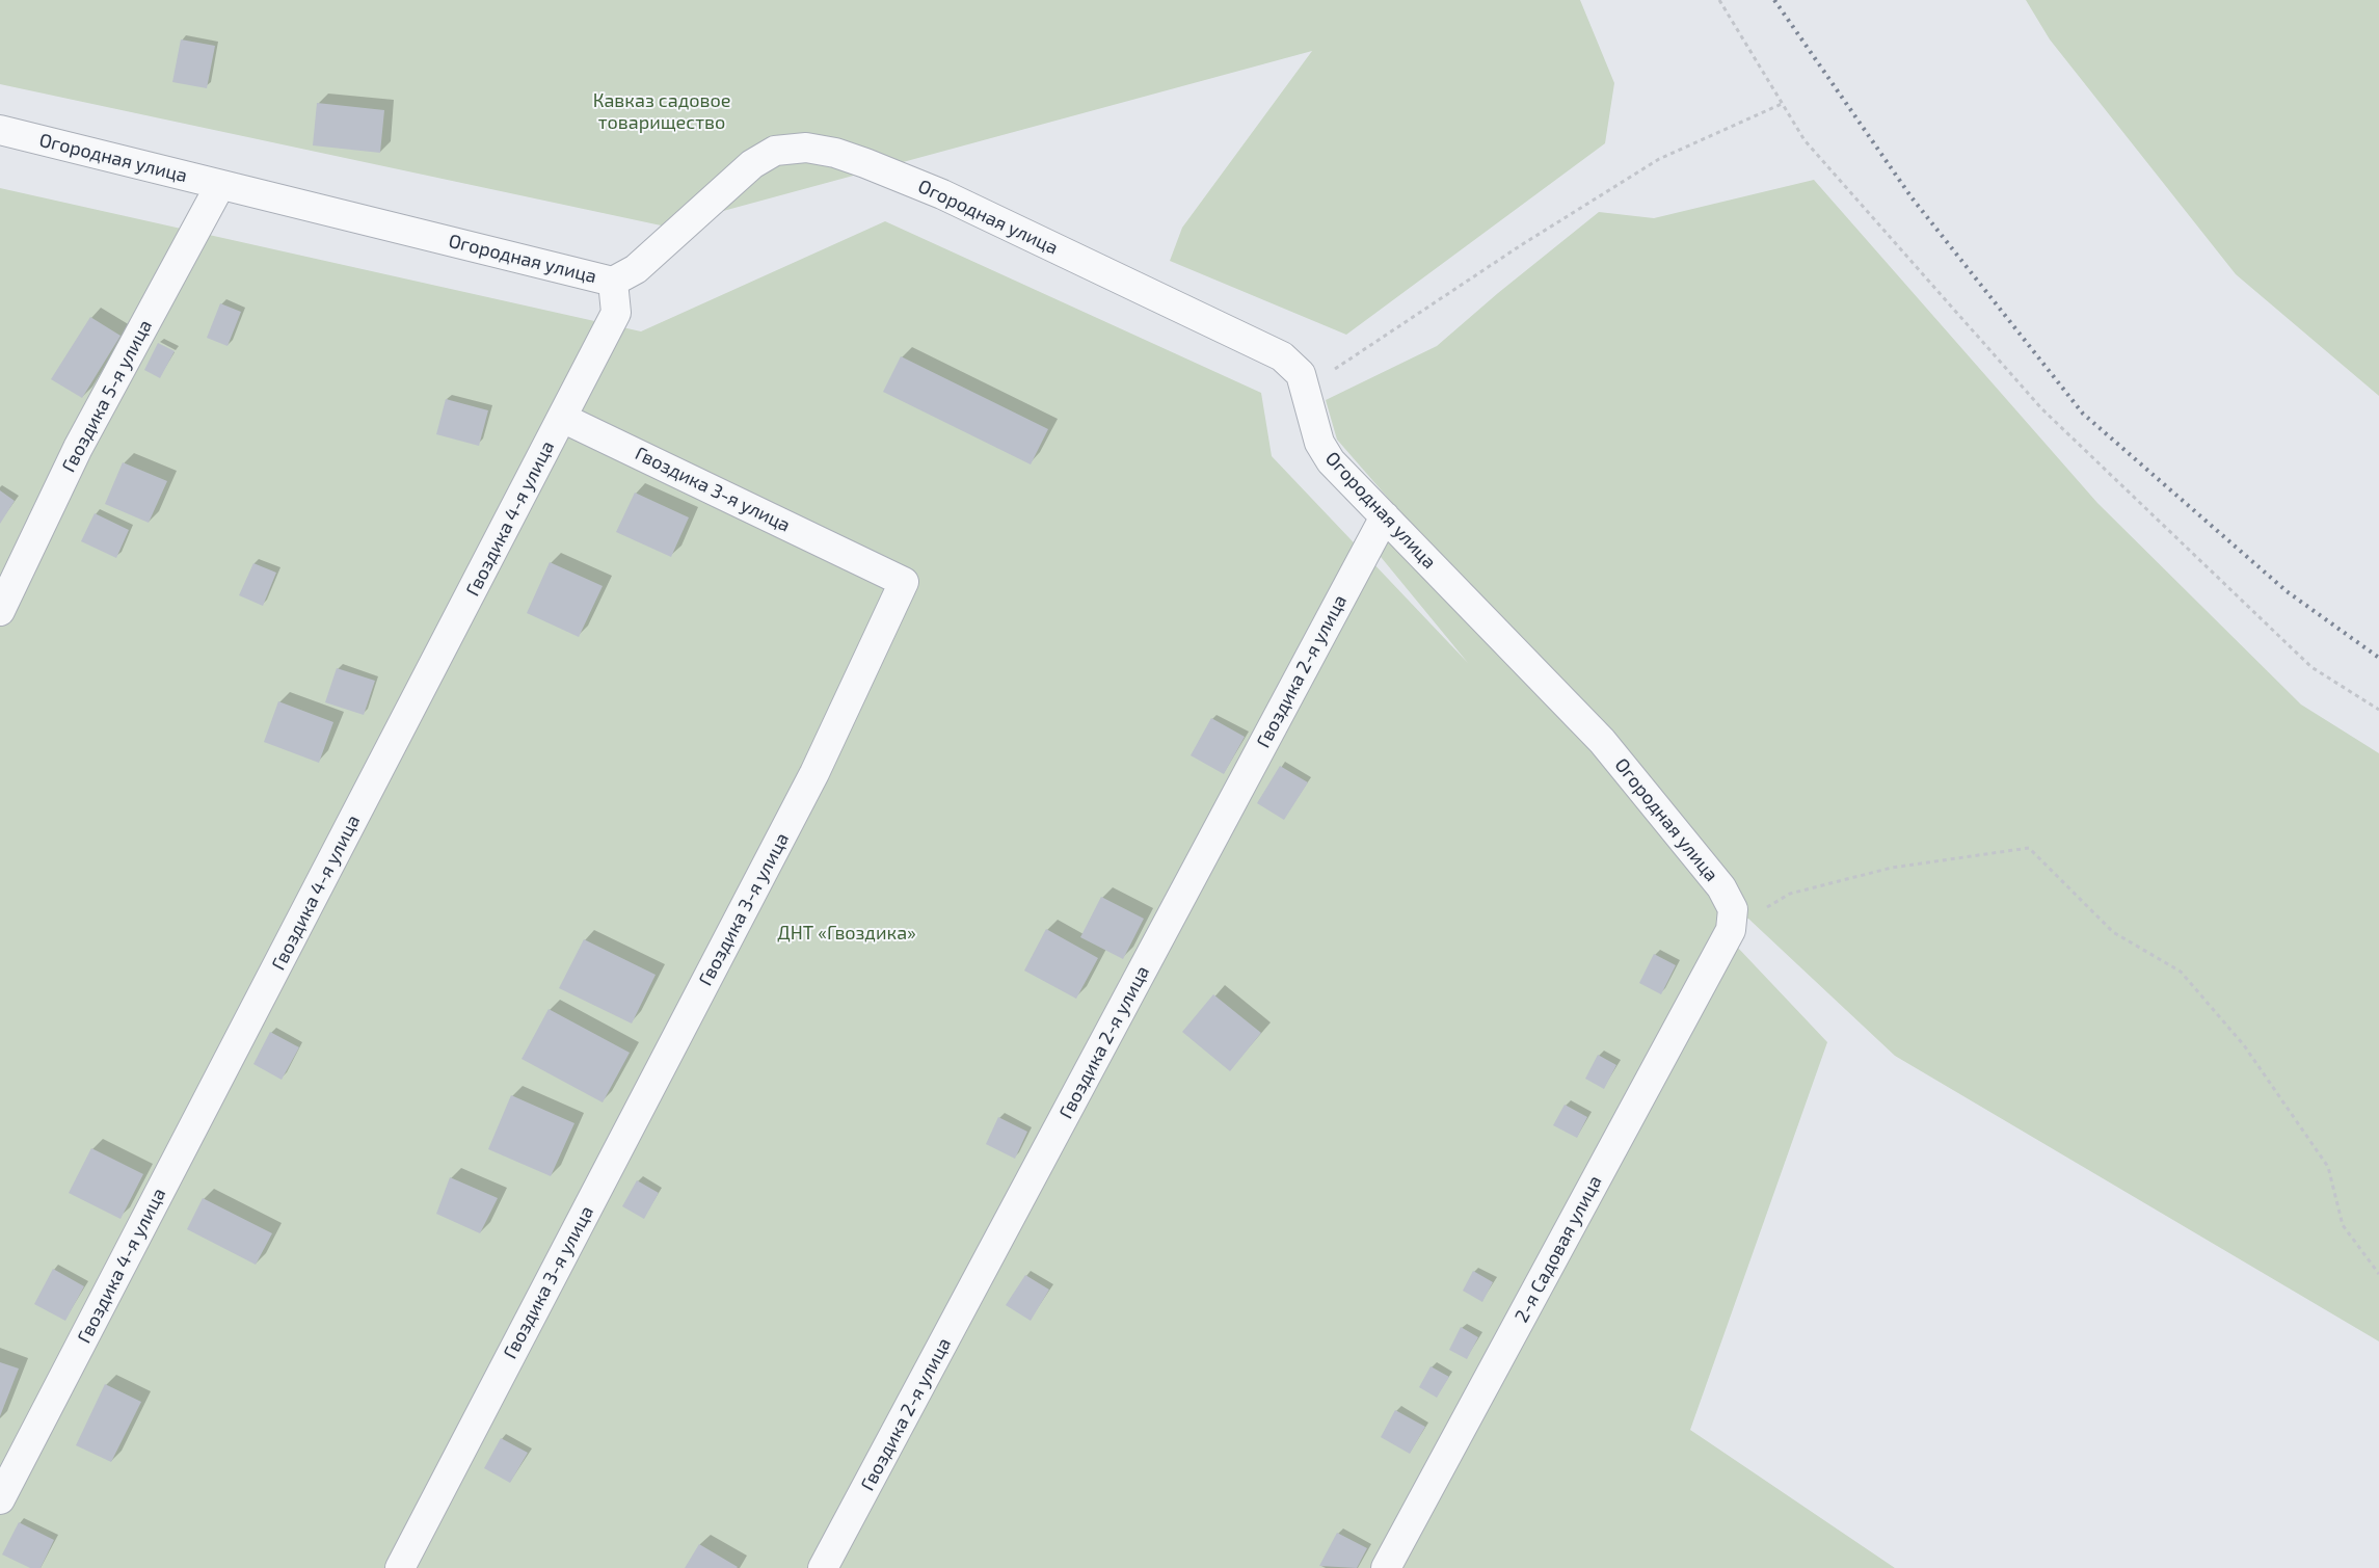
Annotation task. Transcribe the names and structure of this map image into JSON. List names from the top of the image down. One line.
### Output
{"streets":{"street":["Огородная улица","Гвоздика 5-я улица","Гвоздика 3-я улица","Гвоздика 4-я улица","Гвоздика 2-я улица","2-я Садовая улица"]},"crossings":[["Огородная улица","Гвоздика 5-я улица"],["Огородная улица","Гвоздика 4-я улица"],["Огородная улица","Гвоздика 2-я улица"],["Огородная улица","2-я Садовая улица"],["Гвоздика 3-я улица","Гвоздика 4-я улица"]],"parks":["Кавказ садовое товарищество","ДНТ «Гвоздика»"]}
